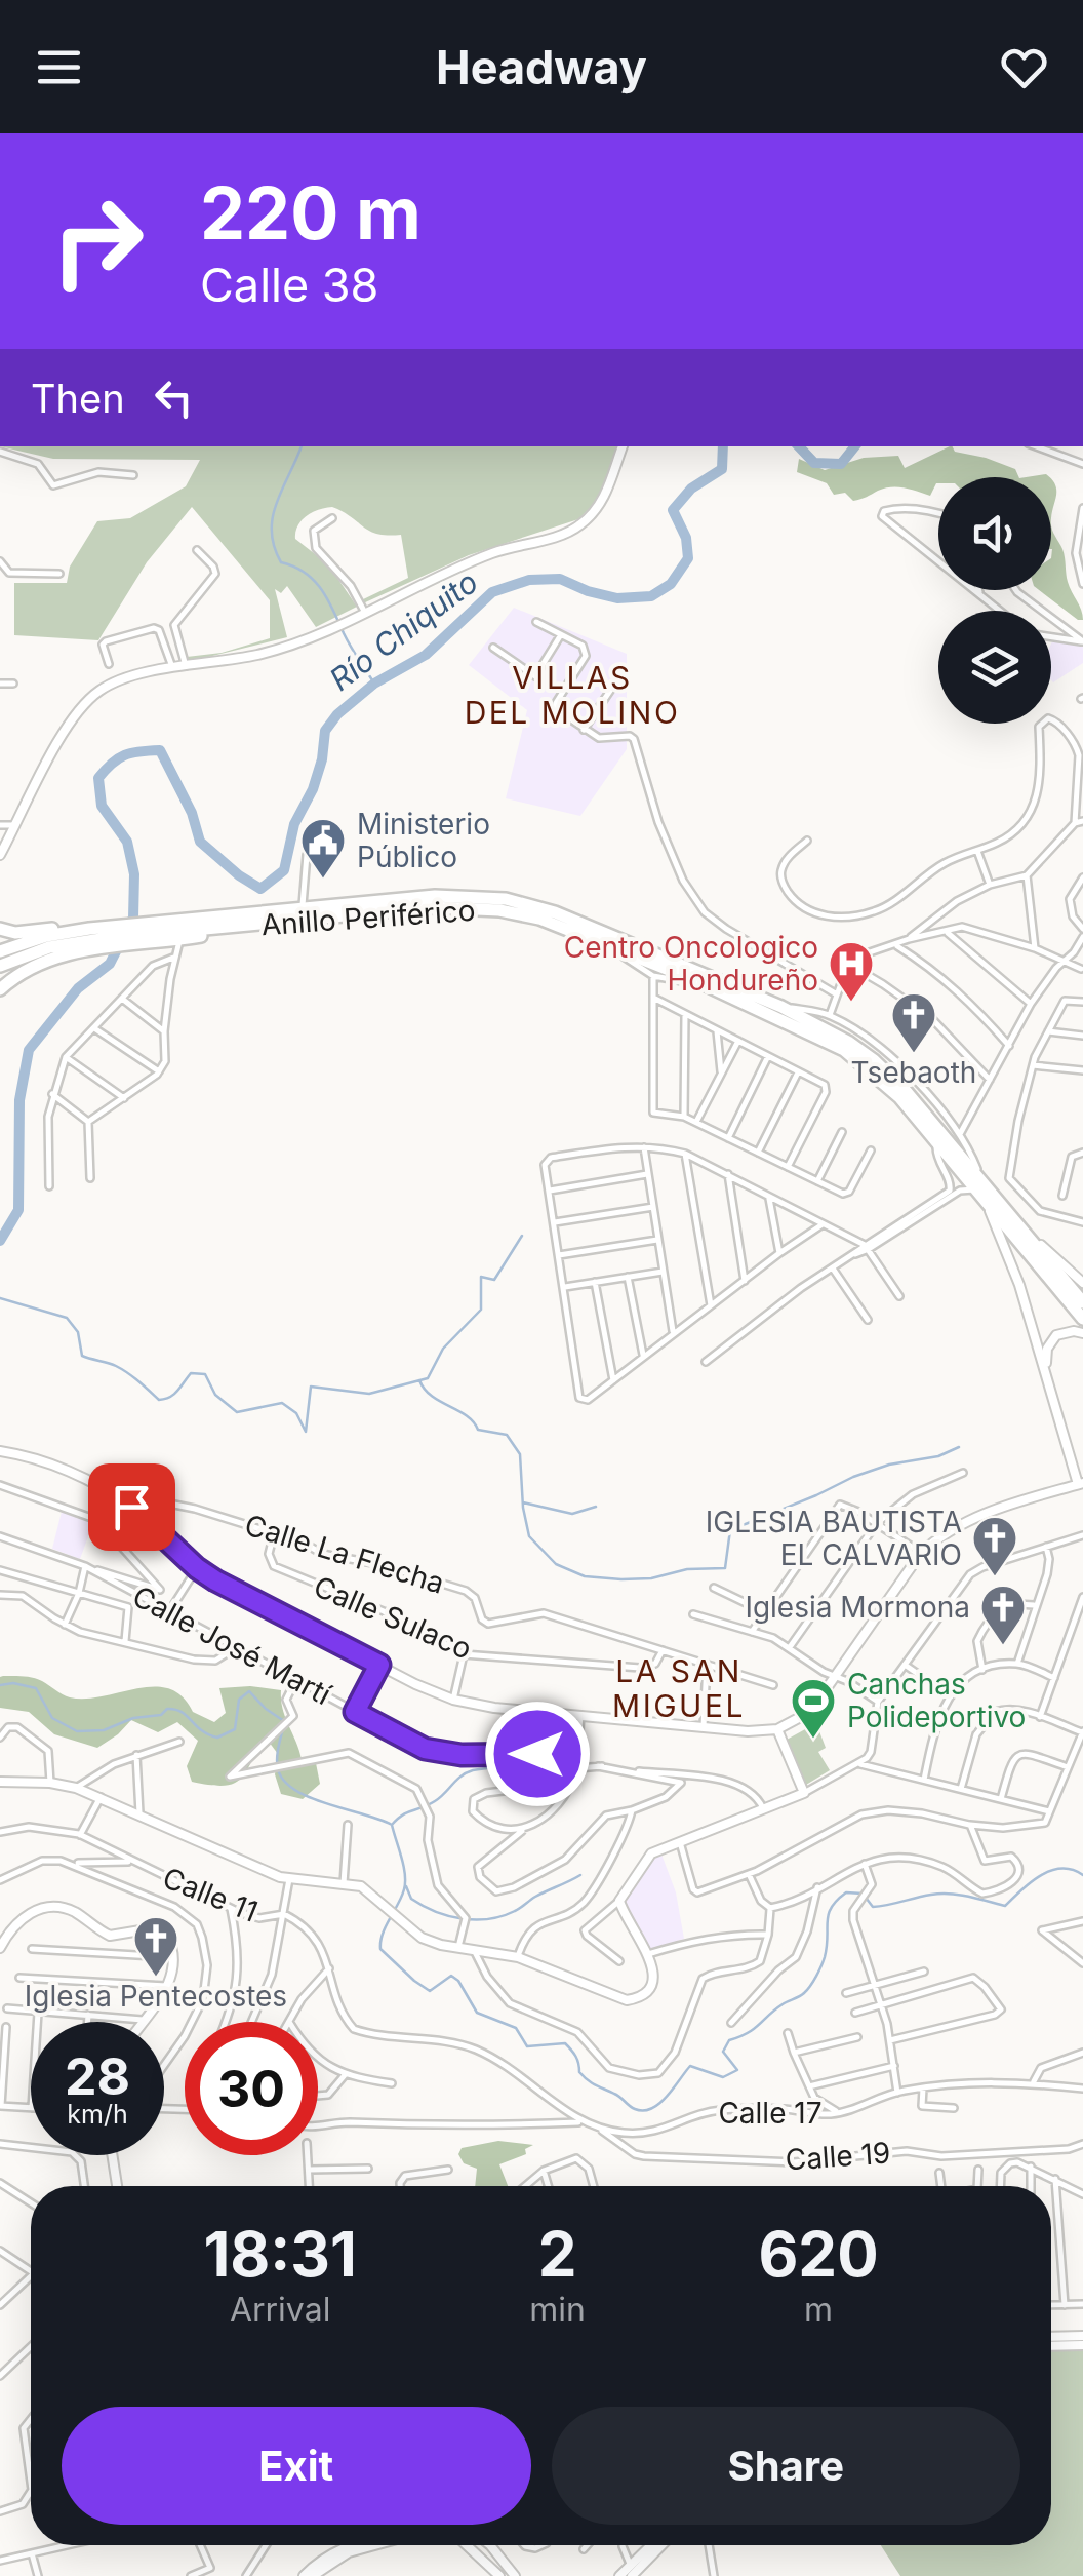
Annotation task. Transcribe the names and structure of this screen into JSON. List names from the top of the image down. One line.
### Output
{"streets":{"highway":["Anillo Periférico"],"street":["Calle La Flecha","Calle Sulaco","Calle José Martí","Calle 11","Calle 17","Calle 19"]},"crossings":[["Calle La Flecha","Calle Sulaco"],["Calle 11","Calle 17"],["Calle 17","Calle 19"]],"districts":["VILLAS DEL MOLINO","LA SAN MIGUEL"],"water":["Río Chiquito"],"places":{"public building":["Ministerio Público"],"hospital":["Centro Oncologico Hondureño"],"church":["Tsebaoth","IGLESIA BAUTISTA EL CALVARIO","Iglesia Mormona","Iglesia Pentecostes"],"sports":["Canchas Polideportivo"]},"page":{"header":"Headway","turn":["220 m","Calle 38"],"then":"Then","speed":"28 km/h","limit":"30","eta":["18:31","Arrival","2","min","620","m"],"buttons":["Exit","Share"]}}
